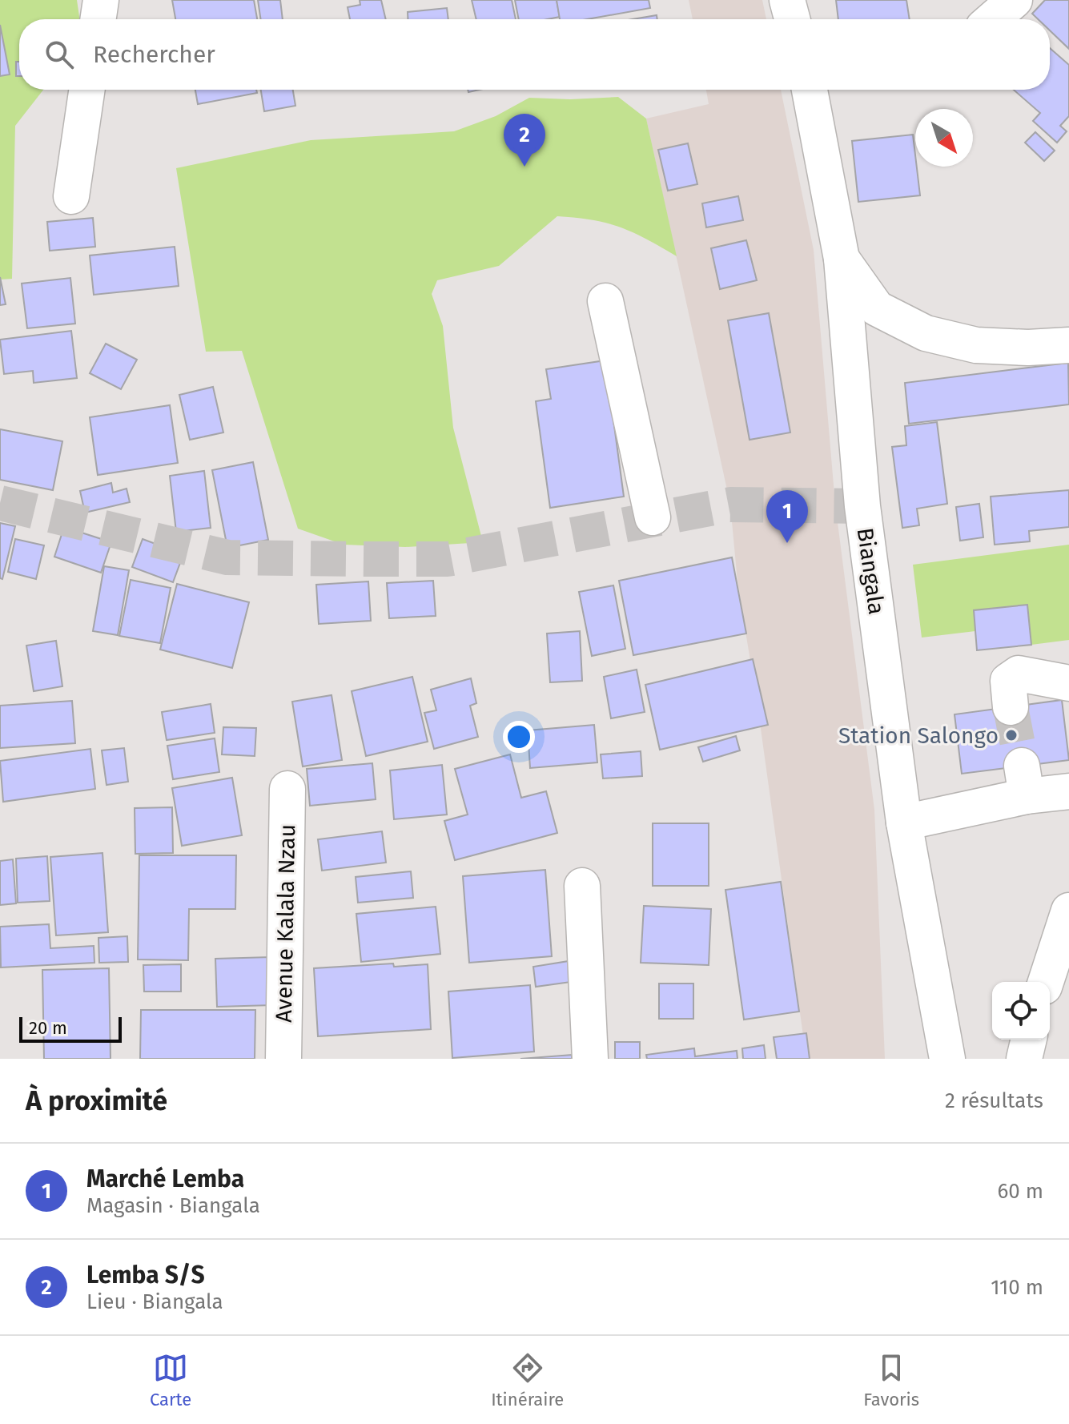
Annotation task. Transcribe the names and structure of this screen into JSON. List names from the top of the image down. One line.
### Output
{"streets":{"main road":["Biangala","Avenue Kalala Nzau"]},"places":["Station Salongo"],"scale_bar":"20 m","north":"bottom right","page":{"search":"Rechercher","pins":["2","1"],"scale":"20 m","heading":["À proximité","2 résultats"],"list":[{"mark":"1","name":"Marché Lemba","note":"Magasin · Biangala","value":"60 m"},{"mark":"2","name":"Lemba S/S","note":"Lieu · Biangala","value":"110 m"}],"nav":["Carte","Itinéraire","Favoris"]}}
